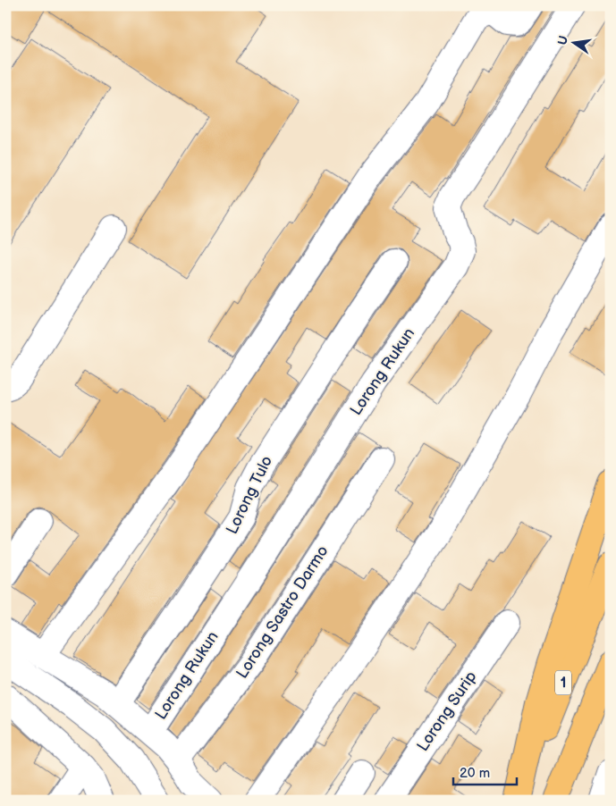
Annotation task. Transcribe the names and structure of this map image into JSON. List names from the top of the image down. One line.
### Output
{"streets":{"highway":["1"],"street":["Lorong Rukun","Lorong Tulo","Lorong Sastro Darmo","Lorong Surip"]},"scale_bar":"20 m","north":"left"}
